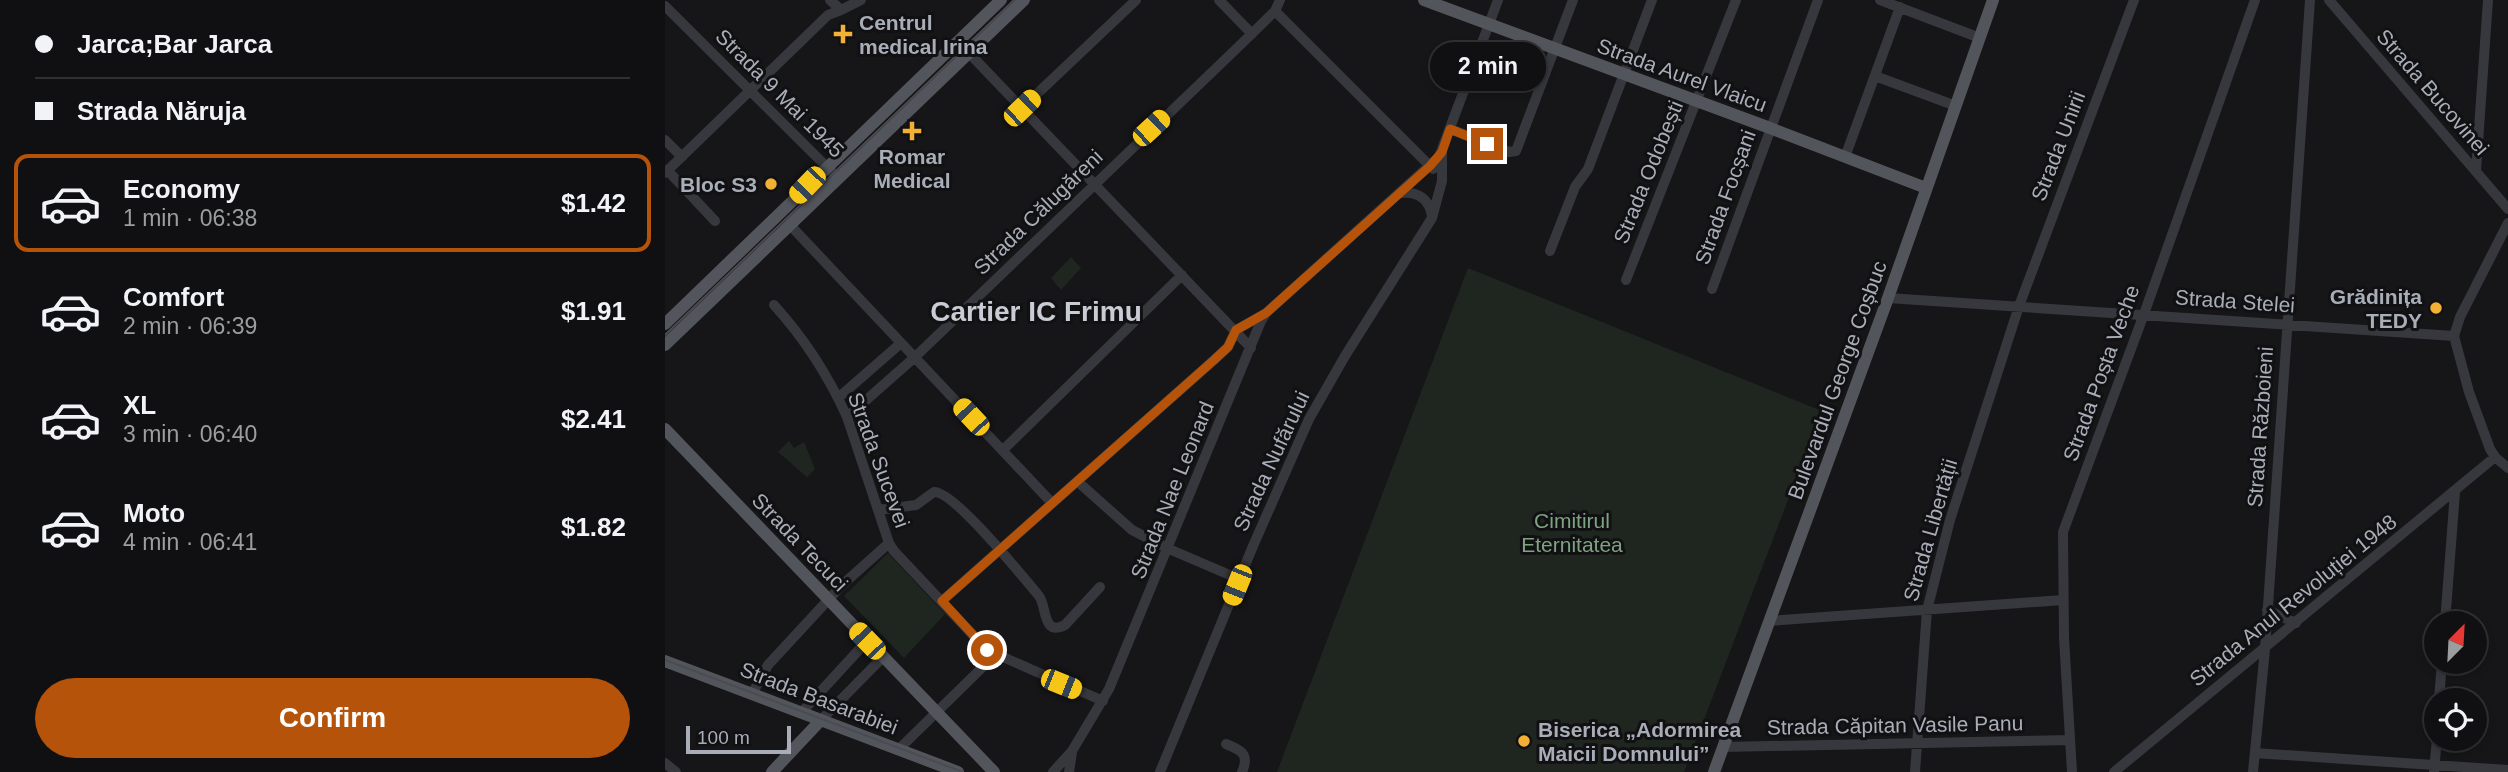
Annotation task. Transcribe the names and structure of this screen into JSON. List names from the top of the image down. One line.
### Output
{"streets":{"main road":["Strada Aurel Vlaicu","Bulevardul George Coșbuc","Strada Tecuci","Strada Basarabiei"],"street":["Strada Bucovinei","Strada 9 Mai 1945","Strada Unirii","Strada Odobești","Strada Focșani","Strada Călugăreni","Strada Stelei","Strada Poșta Veche","Strada Războieni","Strada Sucevei","Strada Nufărului","Strada Nae Leonard","Strada Libertății","Strada Anul Revoluției 1948","Strada Căpitan Vasile Panu"]},"crossings":[["Strada Aurel Vlaicu","Strada Odobești"],["Strada Aurel Vlaicu","Strada Focșani"],["Strada Aurel Vlaicu","Bulevardul George Coșbuc"],["Strada Aurel Vlaicu","Strada Nae Leonard"],["Strada Unirii","Strada Stelei"],["Strada Unirii","Strada Libertății"],["Strada Călugăreni","Strada Sucevei"],["Strada Stelei","Strada Poșta Veche"],["Strada Stelei","Bulevardul George Coșbuc"],["Strada Stelei","Strada Războieni"],["Strada Stelei","Strada Libertății"],["Strada Poșta Veche","Strada Căpitan Vasile Panu"],["Bulevardul George Coșbuc","Strada Căpitan Vasile Panu"],["Strada Războieni","Strada Anul Revoluției 1948"],["Strada Sucevei","Strada Nae Leonard"],["Strada Nufărului","Strada Nae Leonard"],["Strada Libertății","Strada Căpitan Vasile Panu"]],"districts":["Cartier IC Frimu"],"parks":["Cimitirul Eternitatea"],"places":{"health":["Centrul medical Irina","Romar Medical"],"other":["Bloc S3","Grădinița TEDY","Biserica „Adormirea Maicii Domnului”"]},"scale_bar":"100 m","north":"top right","page":{"banner":["Jarca;Bar Jarca","Strada Năruja"],"bubble":"2 min","list":[{"name":"Economy","note":"1 min · 06:38","value":"$1.42"},{"name":"Comfort","note":"2 min · 06:39","value":"$1.91"},{"name":"XL","note":"3 min · 06:40","value":"$2.41"},{"name":"Moto","note":"4 min · 06:41","value":"$1.82"}],"buttons":"Confirm","scale":"100 m"}}
